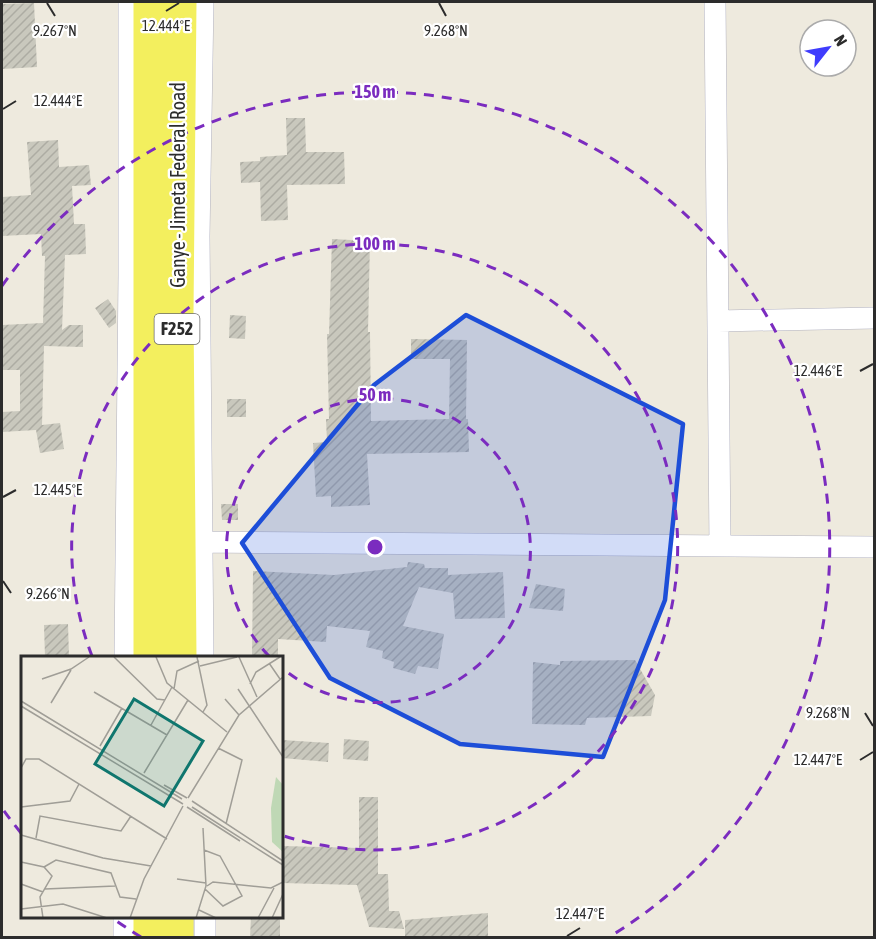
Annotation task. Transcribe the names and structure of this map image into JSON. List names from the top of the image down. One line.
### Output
{"streets":{"main road":["Ganye - Jimeta Federal Road","F252"]},"north":"top right","coordinates":["12.444°E","9.267°N","9.268°N","12.446°E","12.445°E","9.266°N","12.447°E"],"rings":["150 m","100 m","50 m"]}
